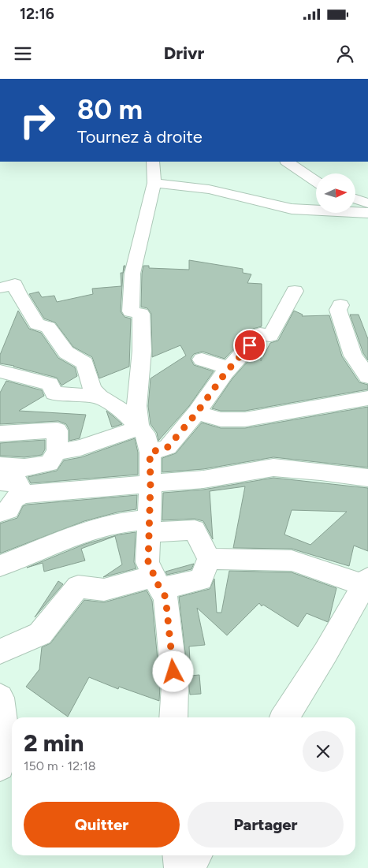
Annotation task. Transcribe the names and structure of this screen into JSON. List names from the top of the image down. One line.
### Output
{"north":"right","page":{"status":"12:16","header":"Drivr","turn":["80 m","Tournez à droite"],"heading":["2 min","150 m · 12:18"],"buttons":["Quitter","Partager"]}}
